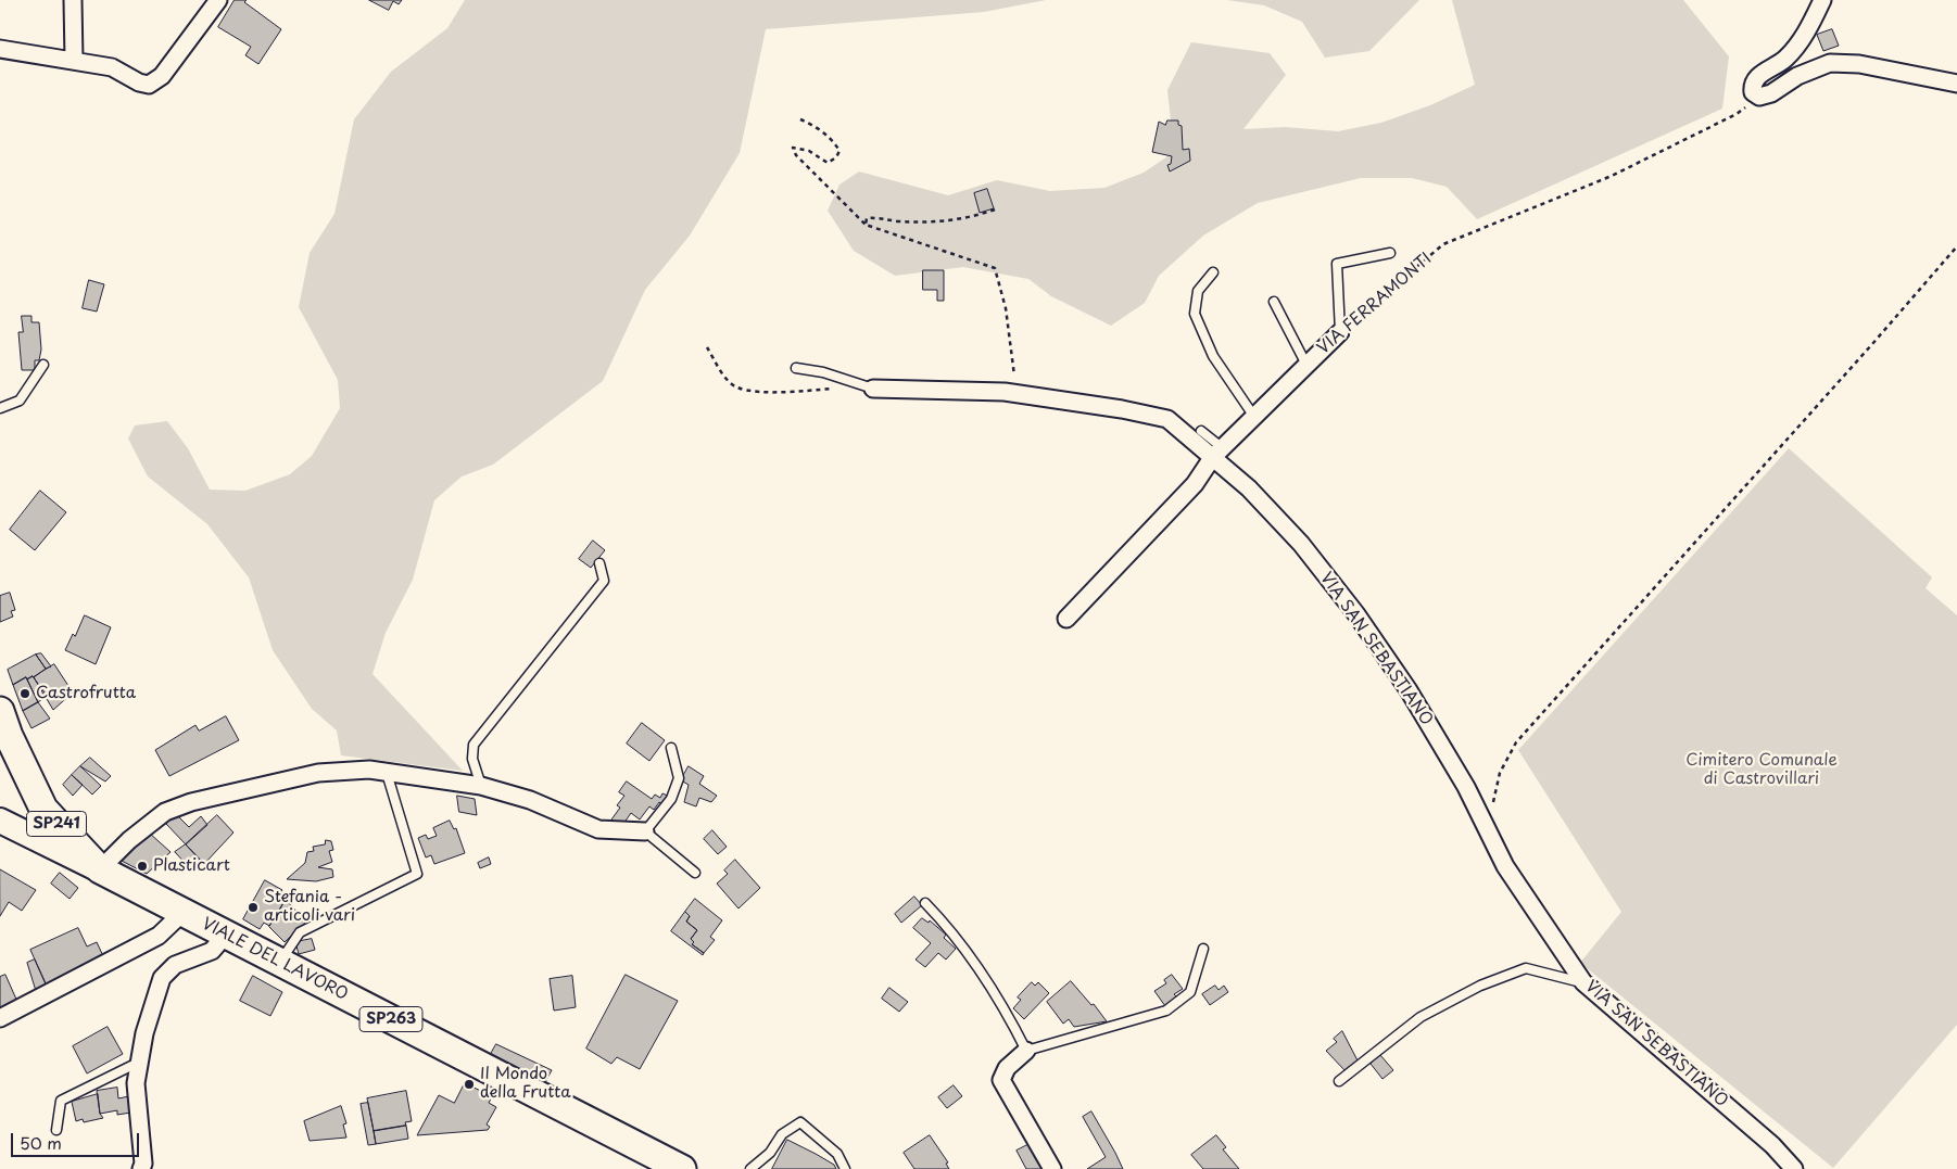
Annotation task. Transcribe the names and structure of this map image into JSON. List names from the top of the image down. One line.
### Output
{"streets":{"main road":["SP241","VIALE DEL LAVORO","SP263"],"street":["VIA FERRAMONTI","VIA SAN SEBASTIANO"]},"crossings":[["VIA FERRAMONTI","VIA SAN SEBASTIANO"],["SP241","VIALE DEL LAVORO"],["SP241","SP263"],["VIALE DEL LAVORO","SP263"]],"parks":["Cimitero Comunale di Castrovillari"],"places":["Castrofrutta","Plasticart","Stefania - articoli vari","Il Mondo della Frutta"],"scale_bar":"50 m"}
